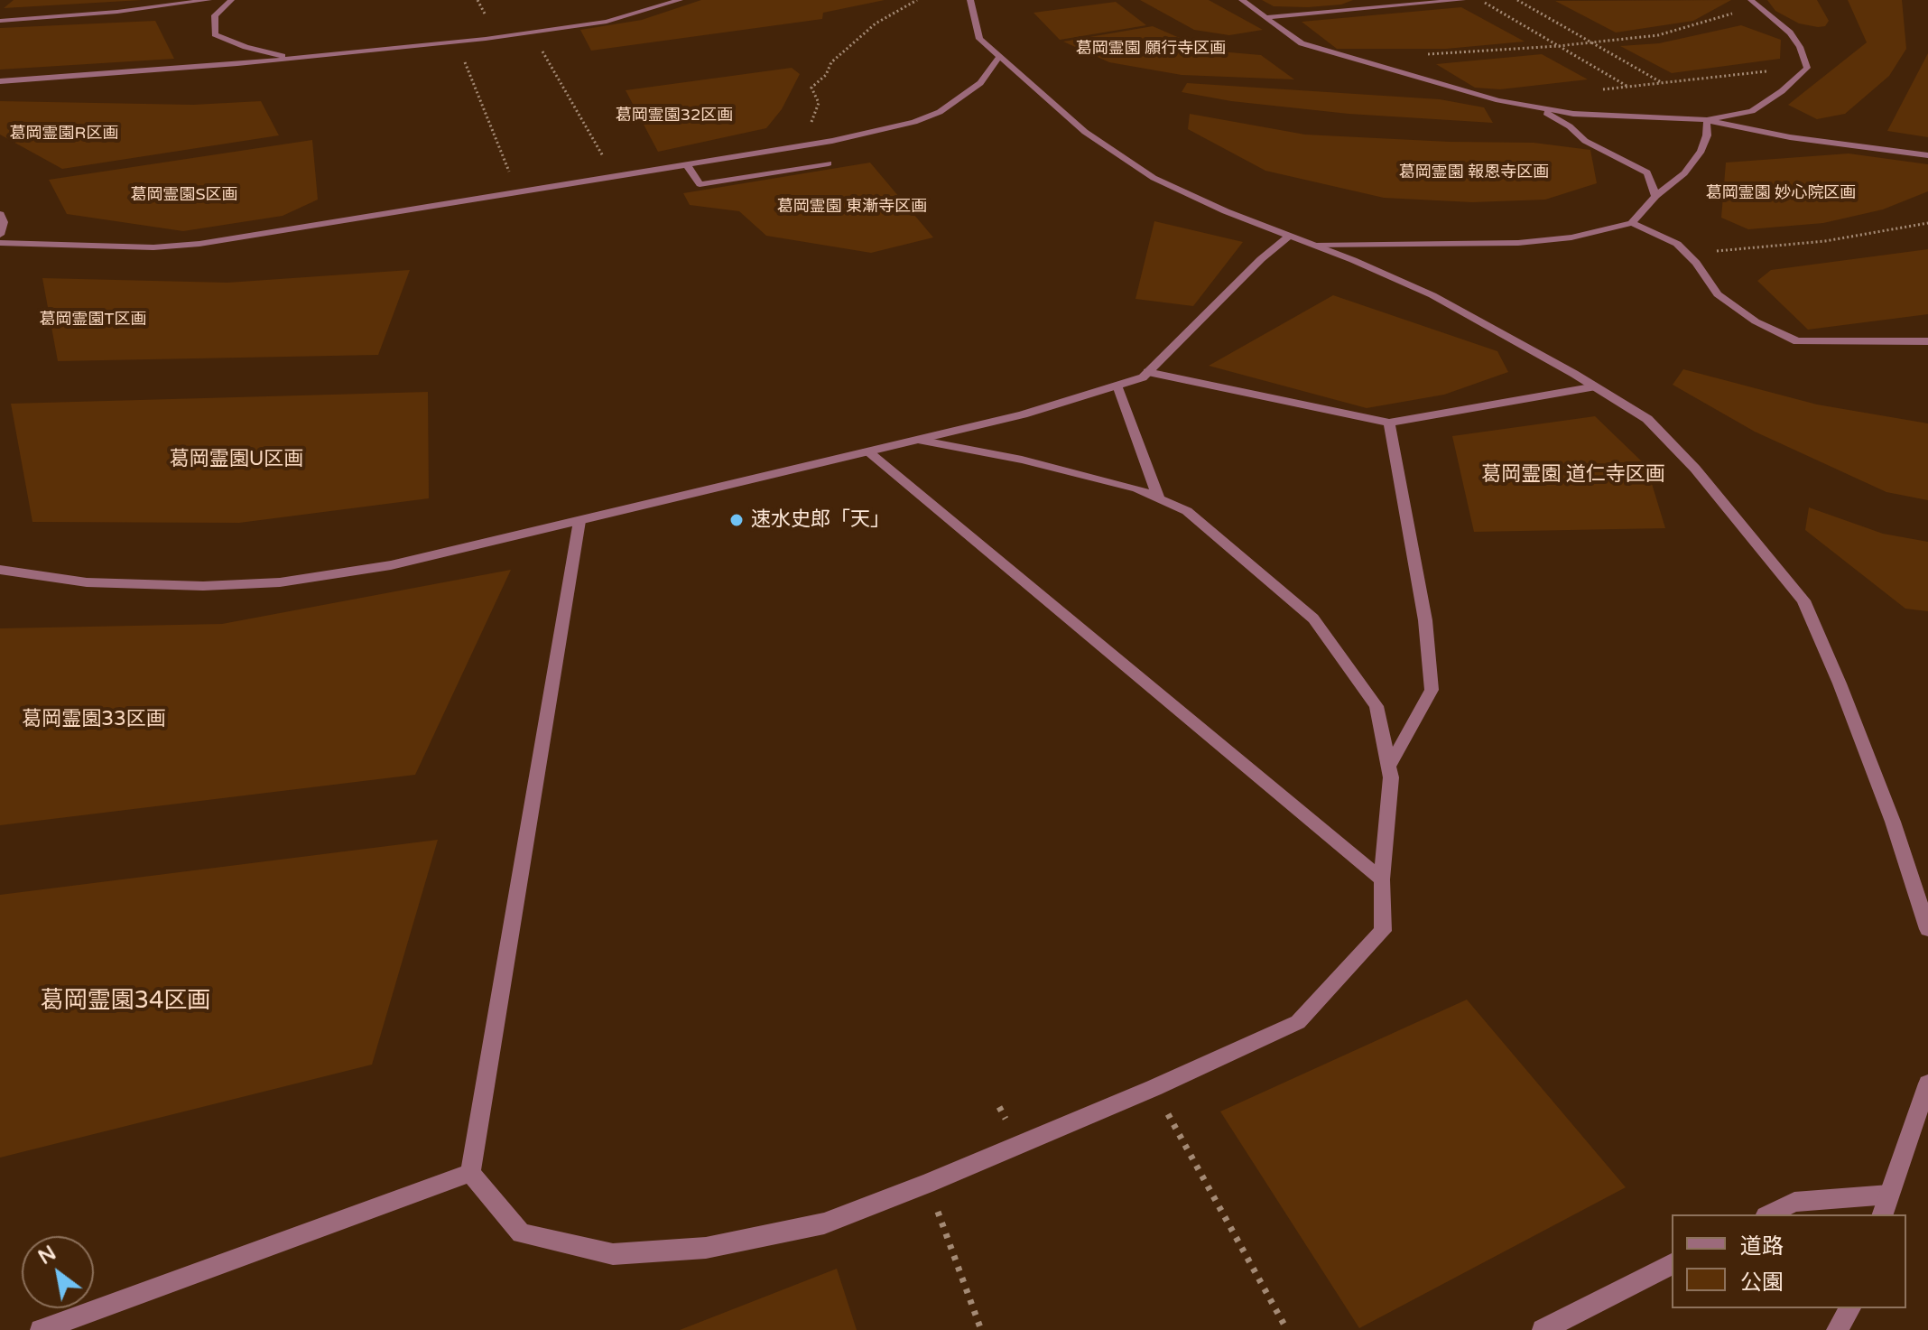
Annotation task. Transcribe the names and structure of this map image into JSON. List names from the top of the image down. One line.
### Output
{"parks":["葛岡霊園 願行寺区画","葛岡霊園32区画","葛岡霊園R区画","葛岡霊園 報恩寺区画","葛岡霊園 妙心院区画","葛岡霊園S区画","葛岡霊園 東漸寺区画","葛岡霊園T区画","葛岡霊園U区画","葛岡霊園 道仁寺区画","葛岡霊園33区画","葛岡霊園34区画"],"places":["速水史郎「天」"],"legend":["道路","公園"],"north":"top left"}
